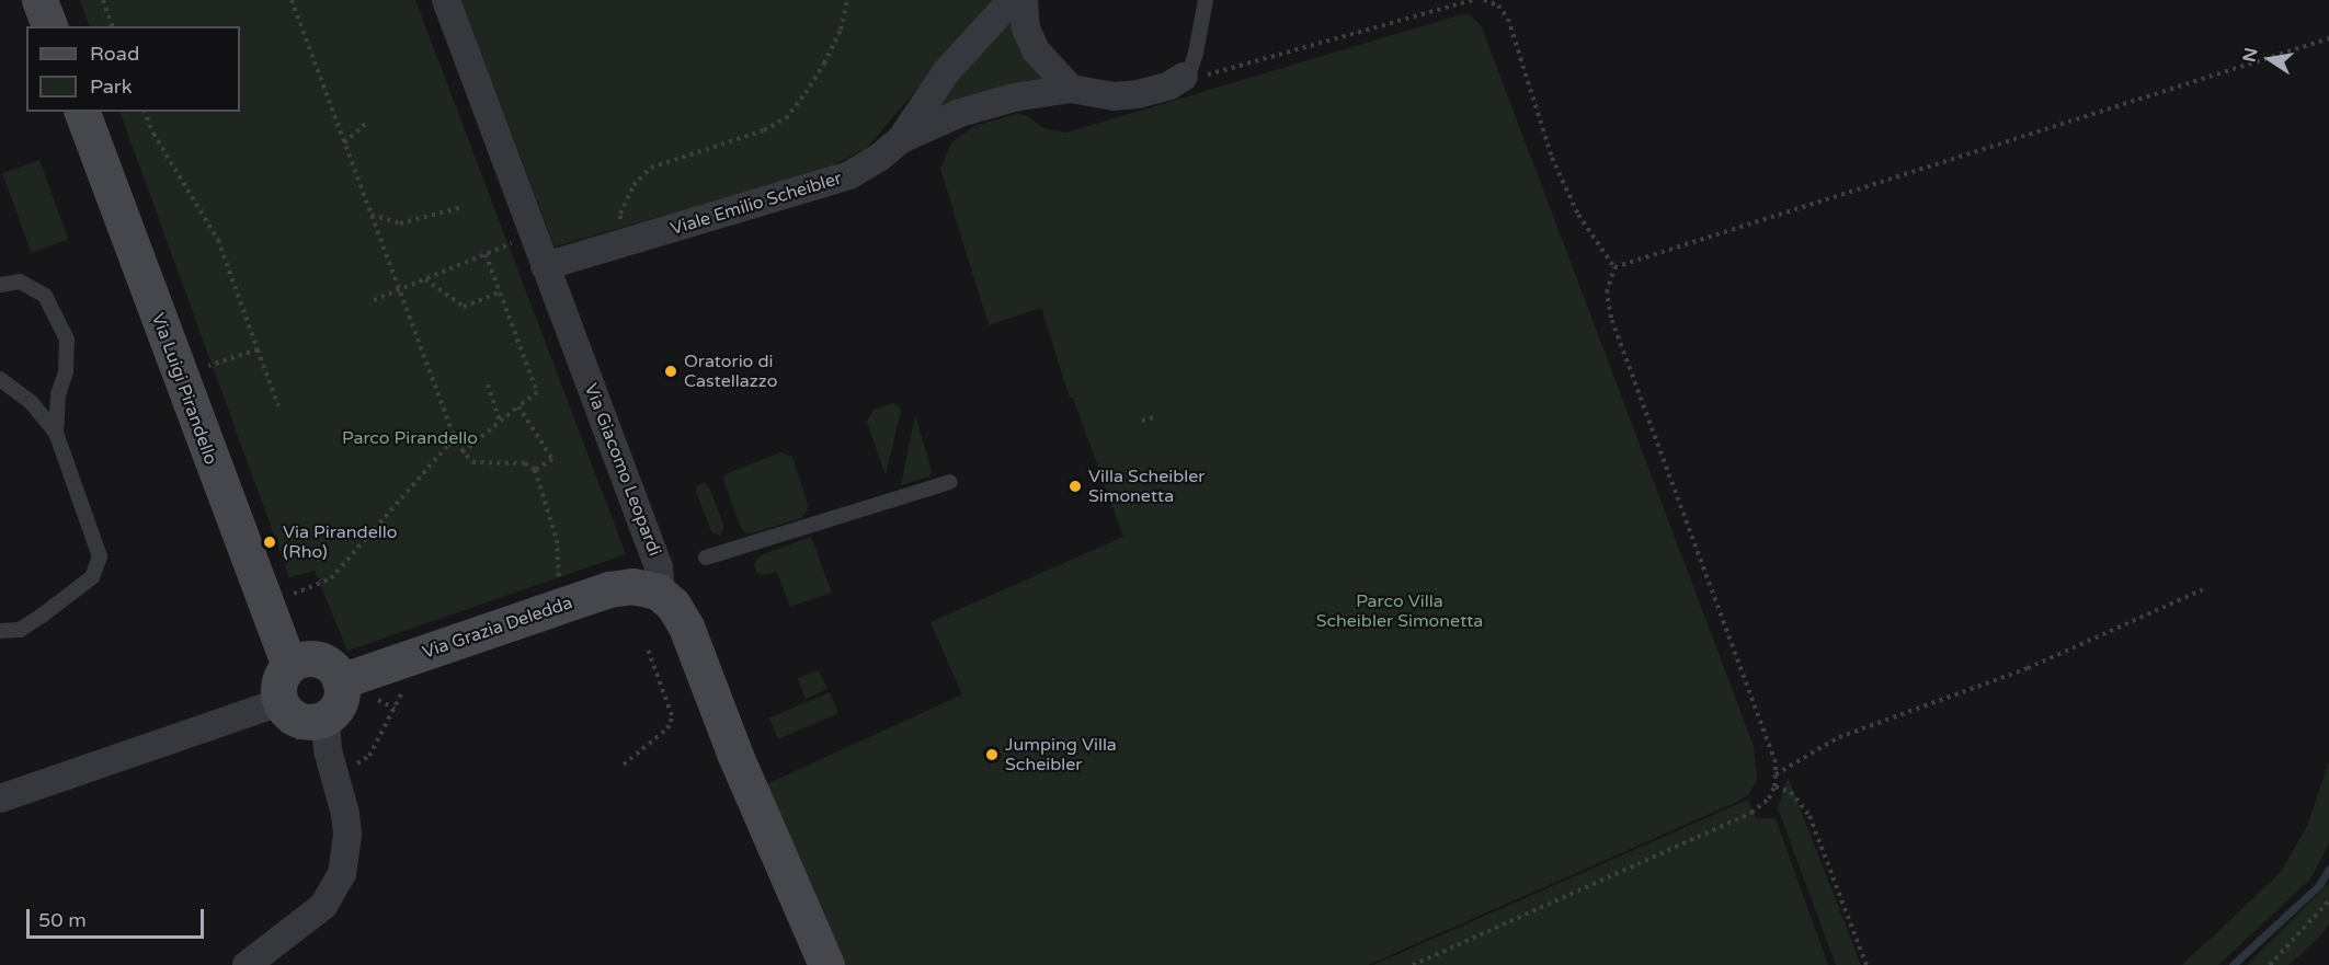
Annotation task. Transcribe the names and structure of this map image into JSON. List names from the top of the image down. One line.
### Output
{"streets":{"street":["Viale Emilio Scheibler","Via Luigi Pirandello","Via Giacomo Leopardi","Via Grazia Deledda"]},"crossings":[["Viale Emilio Scheibler","Via Giacomo Leopardi"],["Via Giacomo Leopardi","Via Grazia Deledda"]],"parks":["Parco Pirandello","Parco Villa Scheibler Simonetta"],"places":["Oratorio di Castellazzo","Villa Scheibler Simonetta","Via Pirandello (Rho)","Jumping Villa Scheibler"],"legend":["Road","Park"],"scale_bar":"50 m","north":"left"}
